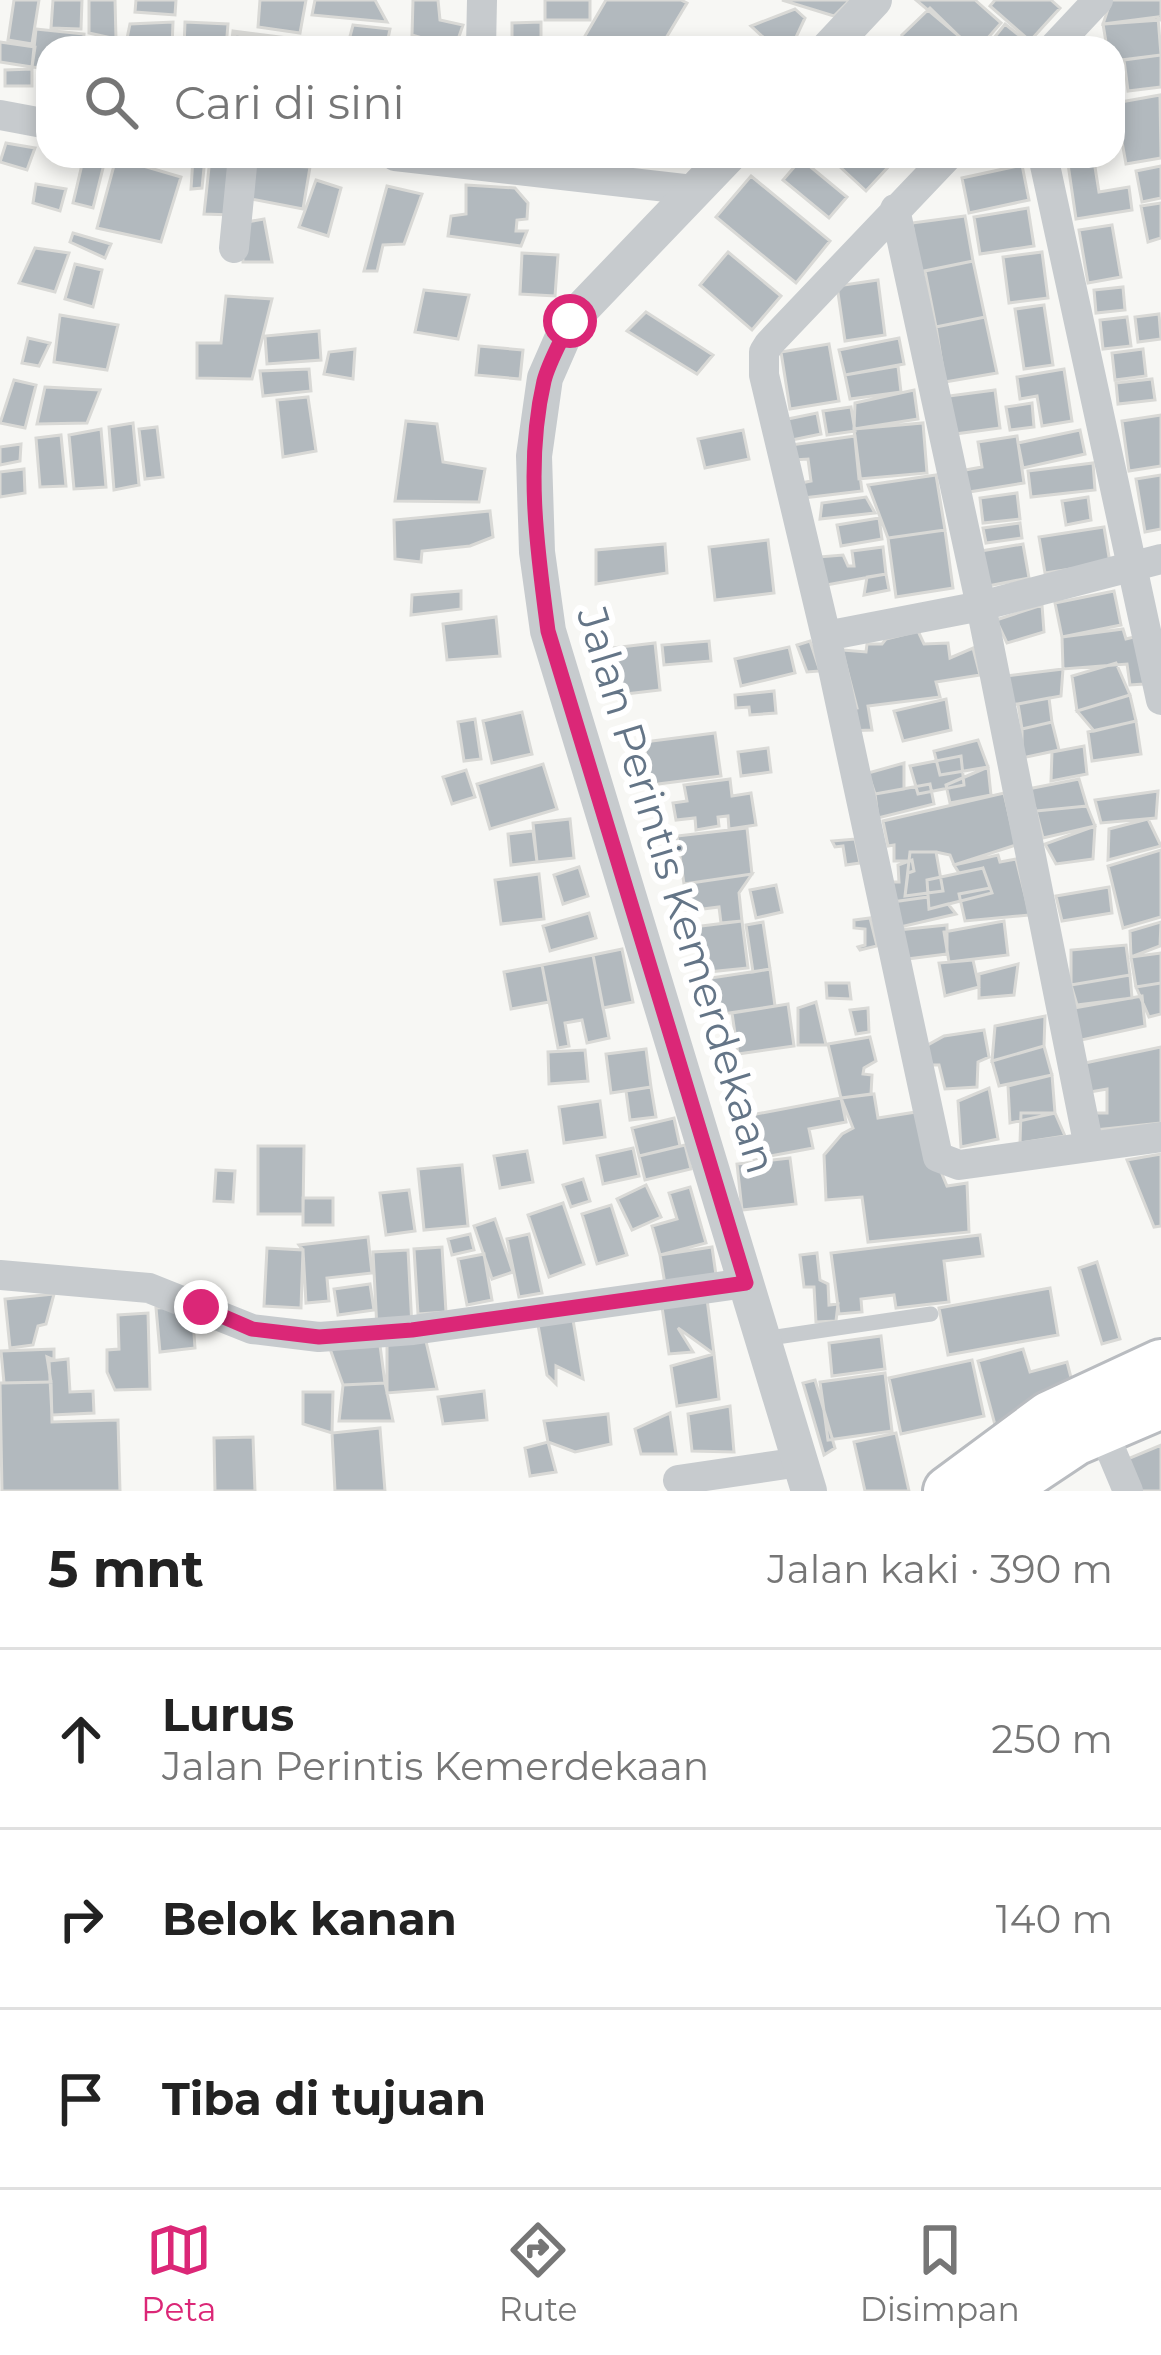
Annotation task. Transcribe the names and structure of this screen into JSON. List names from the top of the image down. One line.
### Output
{"streets":{"street":["Jalan Perintis Kemerdekaan"]},"page":{"search":"Cari di sini","heading":["5 mnt","Jalan kaki · 390 m"],"list":[["Lurus","Jalan Perintis Kemerdekaan","250 m"],["Belok kanan","140 m"],"Tiba di tujuan"],"nav":["Peta","Rute","Disimpan"]}}
